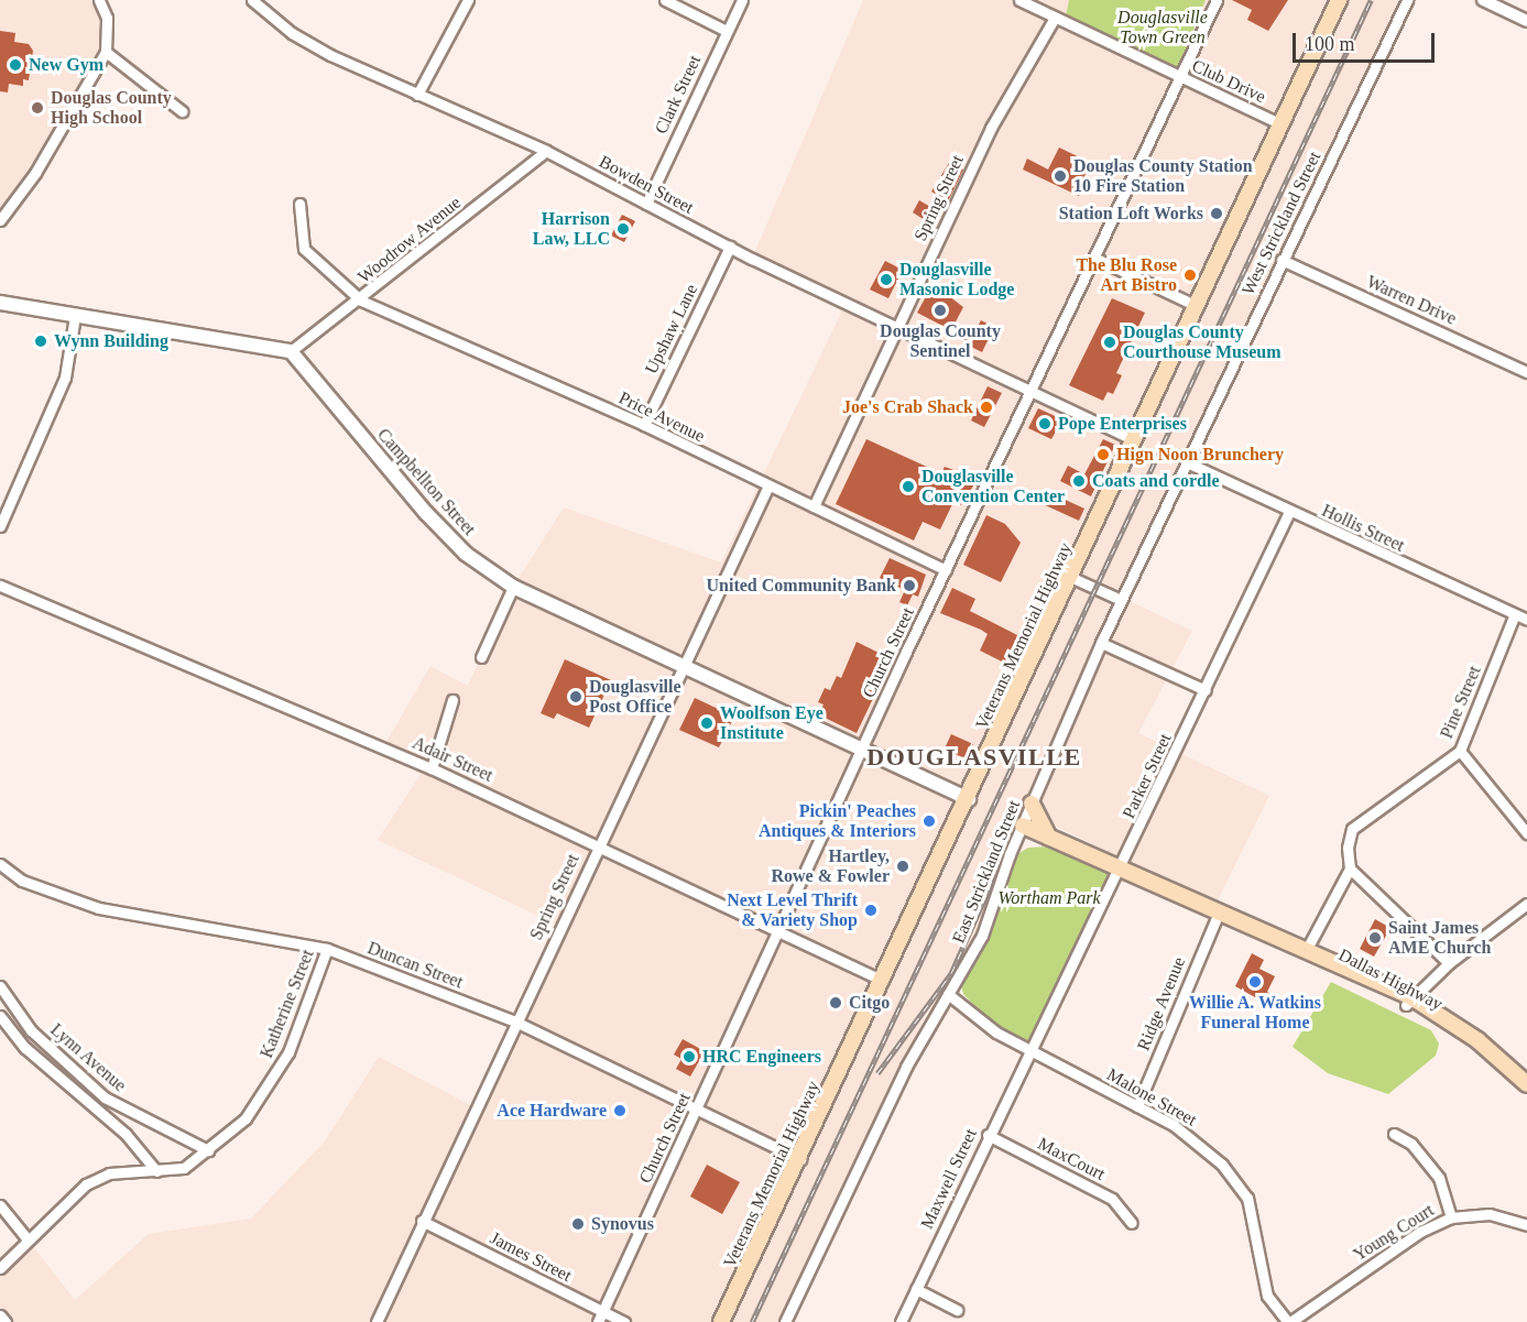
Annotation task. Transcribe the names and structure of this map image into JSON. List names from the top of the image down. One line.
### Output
{"streets":{"main road":["Campbellton Street","Veterans Memorial Highway","Dallas Highway"],"street":["Club Drive","Clark Street","Bowden Street","Spring Street","West Strickland Street","Woodrow Avenue","Warren Drive","Upshaw Lane","Price Avenue","Hollis Street","Church Street","Pine Street","Adair Street","Parker Street","East Strickland Street","Duncan Street","Katherine Street","Ridge Avenue","Lynn Avenue","Malone Street","MaxCourt","Maxwell Street","Young Court","James Street"]},"crossings":[["Club Drive","Spring Street"],["Club Drive","Veterans Memorial Highway"],["Club Drive","Church Street"],["Clark Street","Bowden Street"],["Bowden Street","Spring Street"],["Bowden Street","Woodrow Avenue"],["Bowden Street","Upshaw Lane"],["Bowden Street","Veterans Memorial Highway"],["Bowden Street","Church Street"],["Spring Street","Price Avenue"],["Spring Street","Campbellton Street"],["Spring Street","Adair Street"],["Spring Street","Duncan Street"],["Spring Street","James Street"],["West Strickland Street","Warren Drive"],["West Strickland Street","Hollis Street"],["West Strickland Street","East Strickland Street"],["Woodrow Avenue","Price Avenue"],["Woodrow Avenue","Campbellton Street"],["Upshaw Lane","Price Avenue"],["Price Avenue","Church Street"],["Campbellton Street","Veterans Memorial Highway"],["Campbellton Street","Church Street"],["Hollis Street","Pine Street"],["Hollis Street","Parker Street"],["Hollis Street","East Strickland Street"],["Veterans Memorial Highway","Adair Street"],["Veterans Memorial Highway","Duncan Street"],["Church Street","Adair Street"],["Church Street","Duncan Street"],["Church Street","James Street"],["Parker Street","Dallas Highway"],["Parker Street","Malone Street"],["Parker Street","Maxwell Street"],["East Strickland Street","Dallas Highway"],["East Strickland Street","Malone Street"],["Duncan Street","Katherine Street"],["Dallas Highway","Ridge Avenue"],["Katherine Street","Lynn Avenue"],["Ridge Avenue","Malone Street"],["Malone Street","Maxwell Street"],["Malone Street","Young Court"],["MaxCourt","Maxwell Street"]],"districts":["DOUGLASVILLE"],"parks":["Douglasville Town Green","Wortham Park"],"places":["New Gym","Douglas County High School","Douglas County Station 10 Fire Station","Station Loft Works","Harrison Law, LLC","The Blu Rose Art Bistro","Douglasville Masonic Lodge","Douglas County Sentinel","Wynn Building","Douglas County Courthouse Museum","Joe's Crab Shack","Pope Enterprises","Hign Noon Brunchery","Coats and cordle","Douglasville Convention Center","United Community Bank","Douglasville Post Office","Woolfson Eye Institute","Pickin' Peaches Antiques & Interiors","Hartley, Rowe & Fowler","Next Level Thrift & Variety Shop","Saint James AME Church","Willie A. Watkins Funeral Home","Citgo","HRC Engineers","Ace Hardware","Synovus"],"scale_bar":"100 m"}
